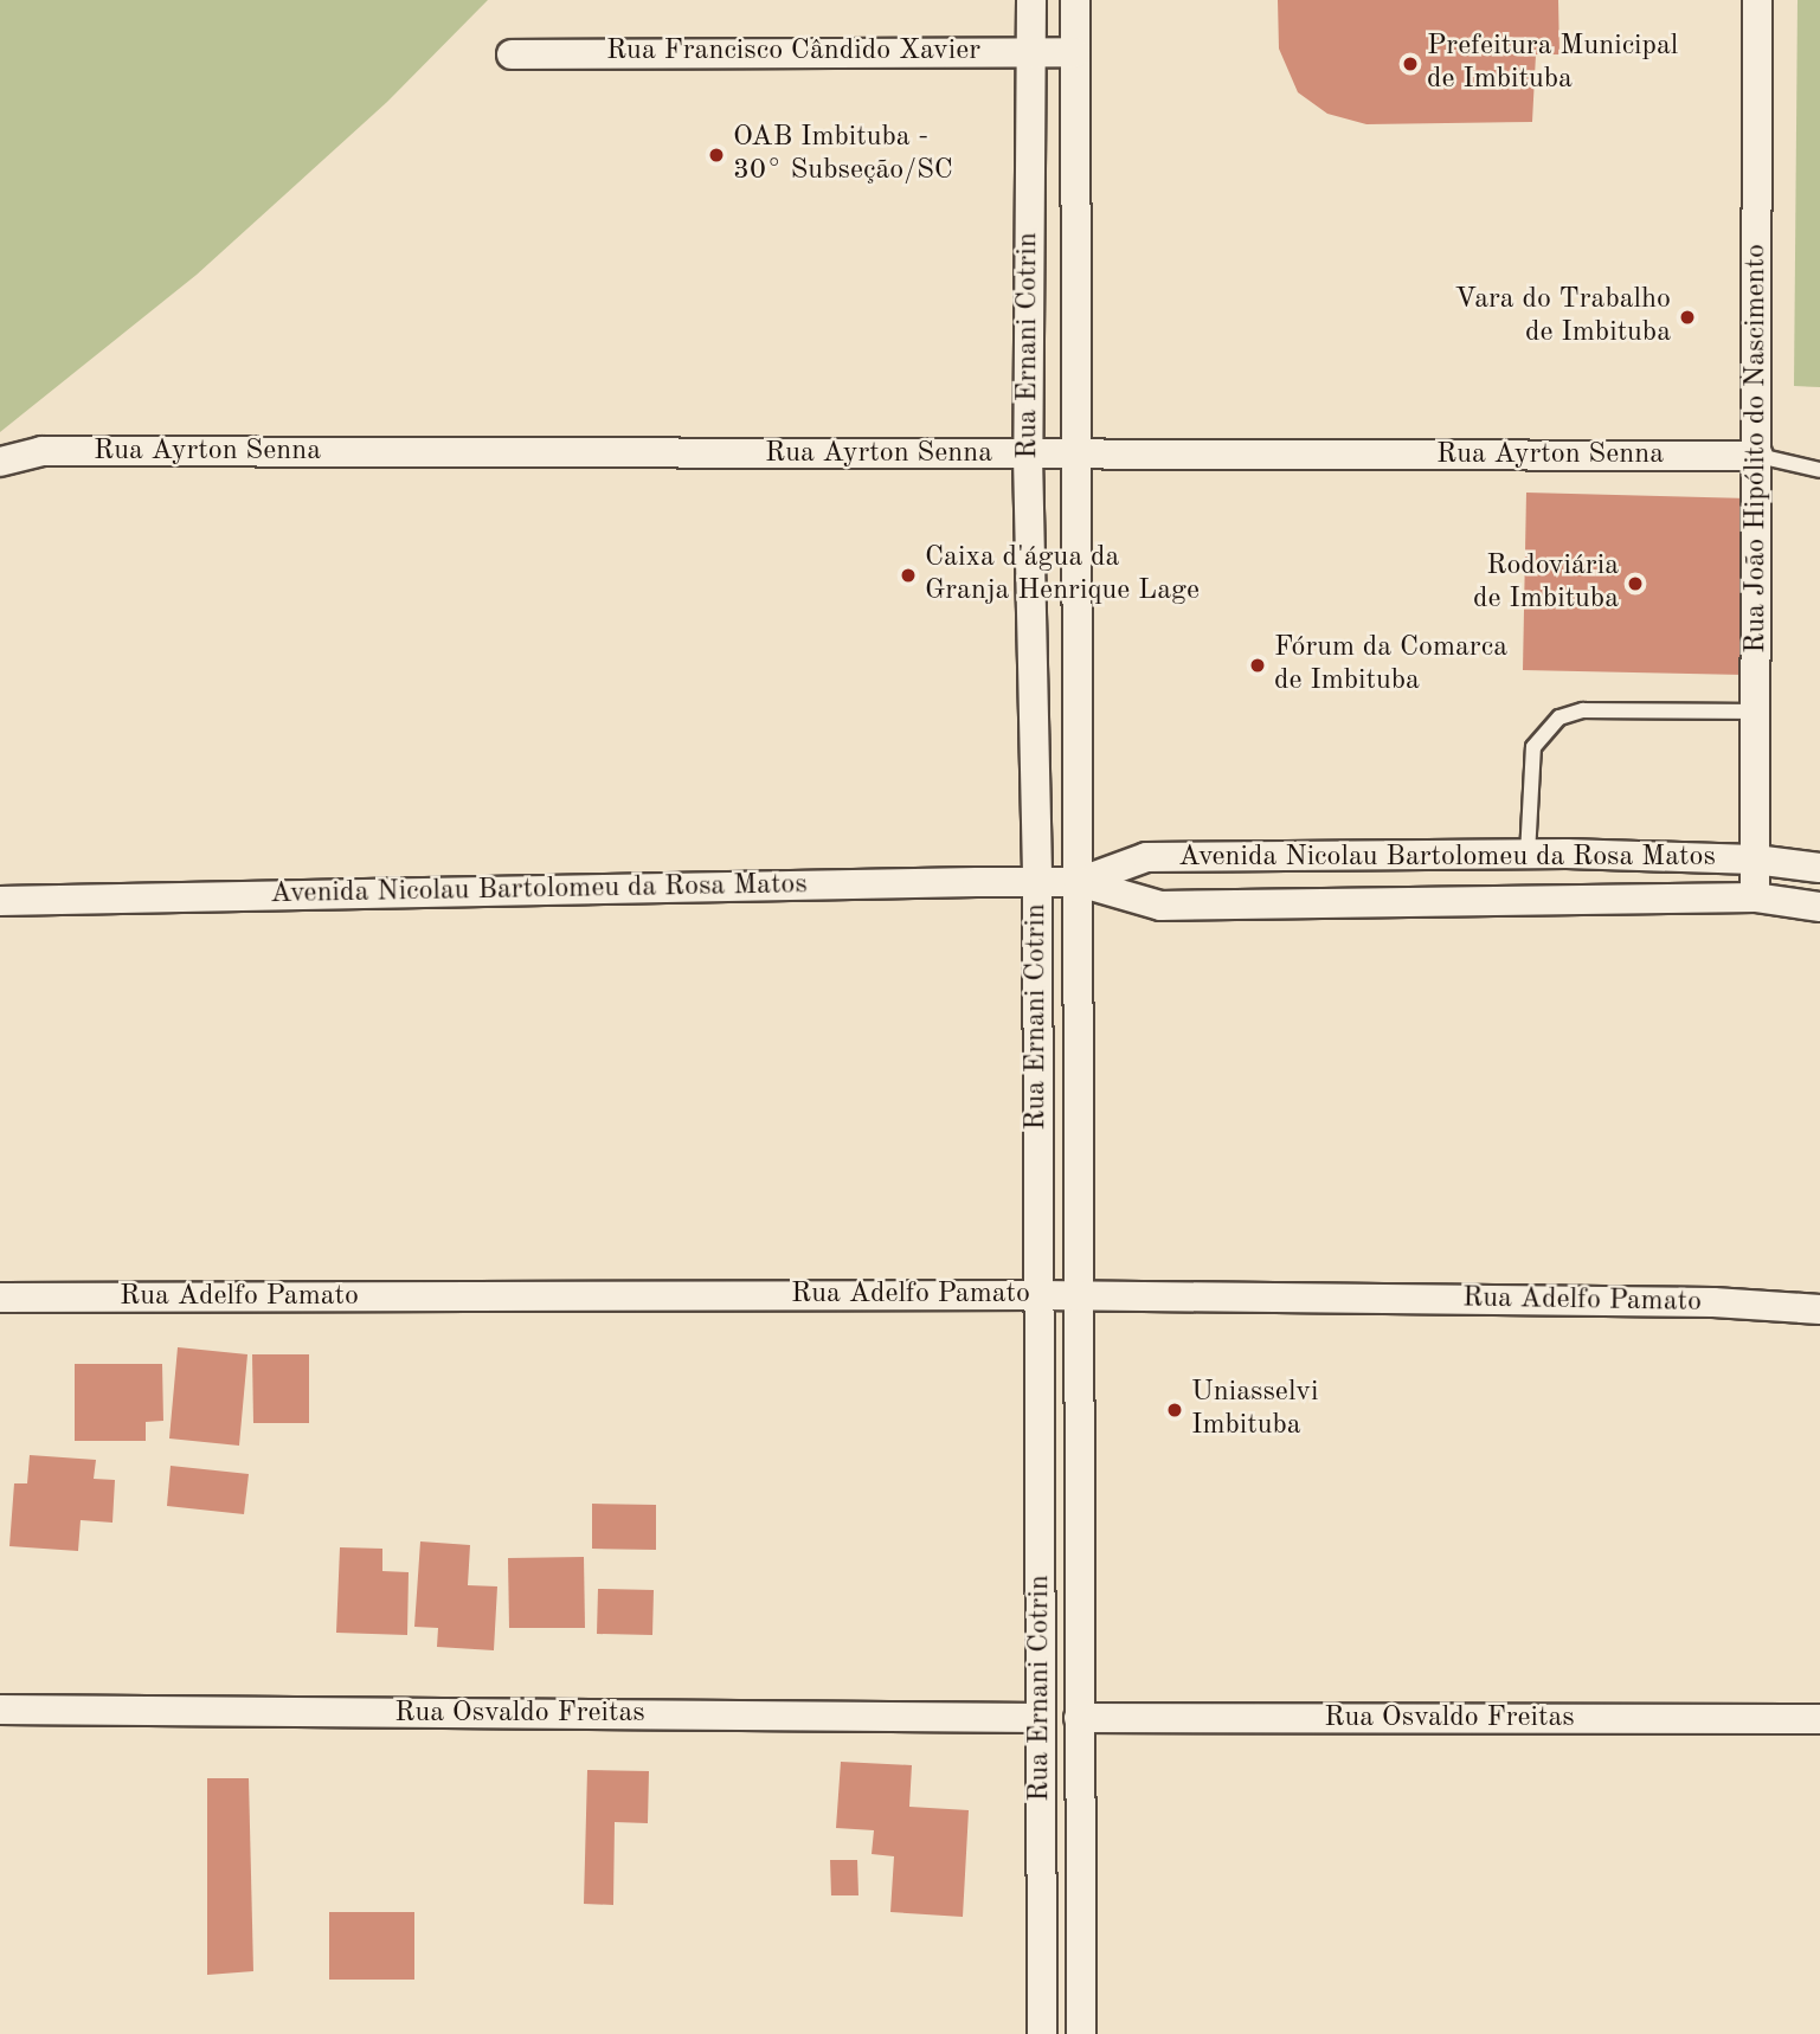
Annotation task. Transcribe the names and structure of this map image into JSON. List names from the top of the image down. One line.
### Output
{"streets":{"street":["Rua Francisco Cândido Xavier","Rua Ernani Cotrin","Rua João Hipólito do Nascimento","Rua Ayrton Senna","Avenida Nicolau Bartolomeu da Rosa Matos","Rua Adelfo Pamato","Rua Osvaldo Freitas"]},"crossings":[["Rua Francisco Cândido Xavier","Rua Ernani Cotrin"],["Rua Ernani Cotrin","Rua Ayrton Senna"],["Rua Ernani Cotrin","Avenida Nicolau Bartolomeu da Rosa Matos"],["Rua Ernani Cotrin","Rua Adelfo Pamato"],["Rua Ernani Cotrin","Rua Osvaldo Freitas"],["Rua João Hipólito do Nascimento","Rua Ayrton Senna"],["Rua João Hipólito do Nascimento","Avenida Nicolau Bartolomeu da Rosa Matos"]],"places":["Prefeitura Municipal de Imbituba","OAB Imbituba - 30° Subseção/SC","Vara do Trabalho de Imbituba","Caixa d'água da Granja Henrique Lage","Rodoviária de Imbituba","Fórum da Comarca de Imbituba","Uniasselvi Imbituba"]}
